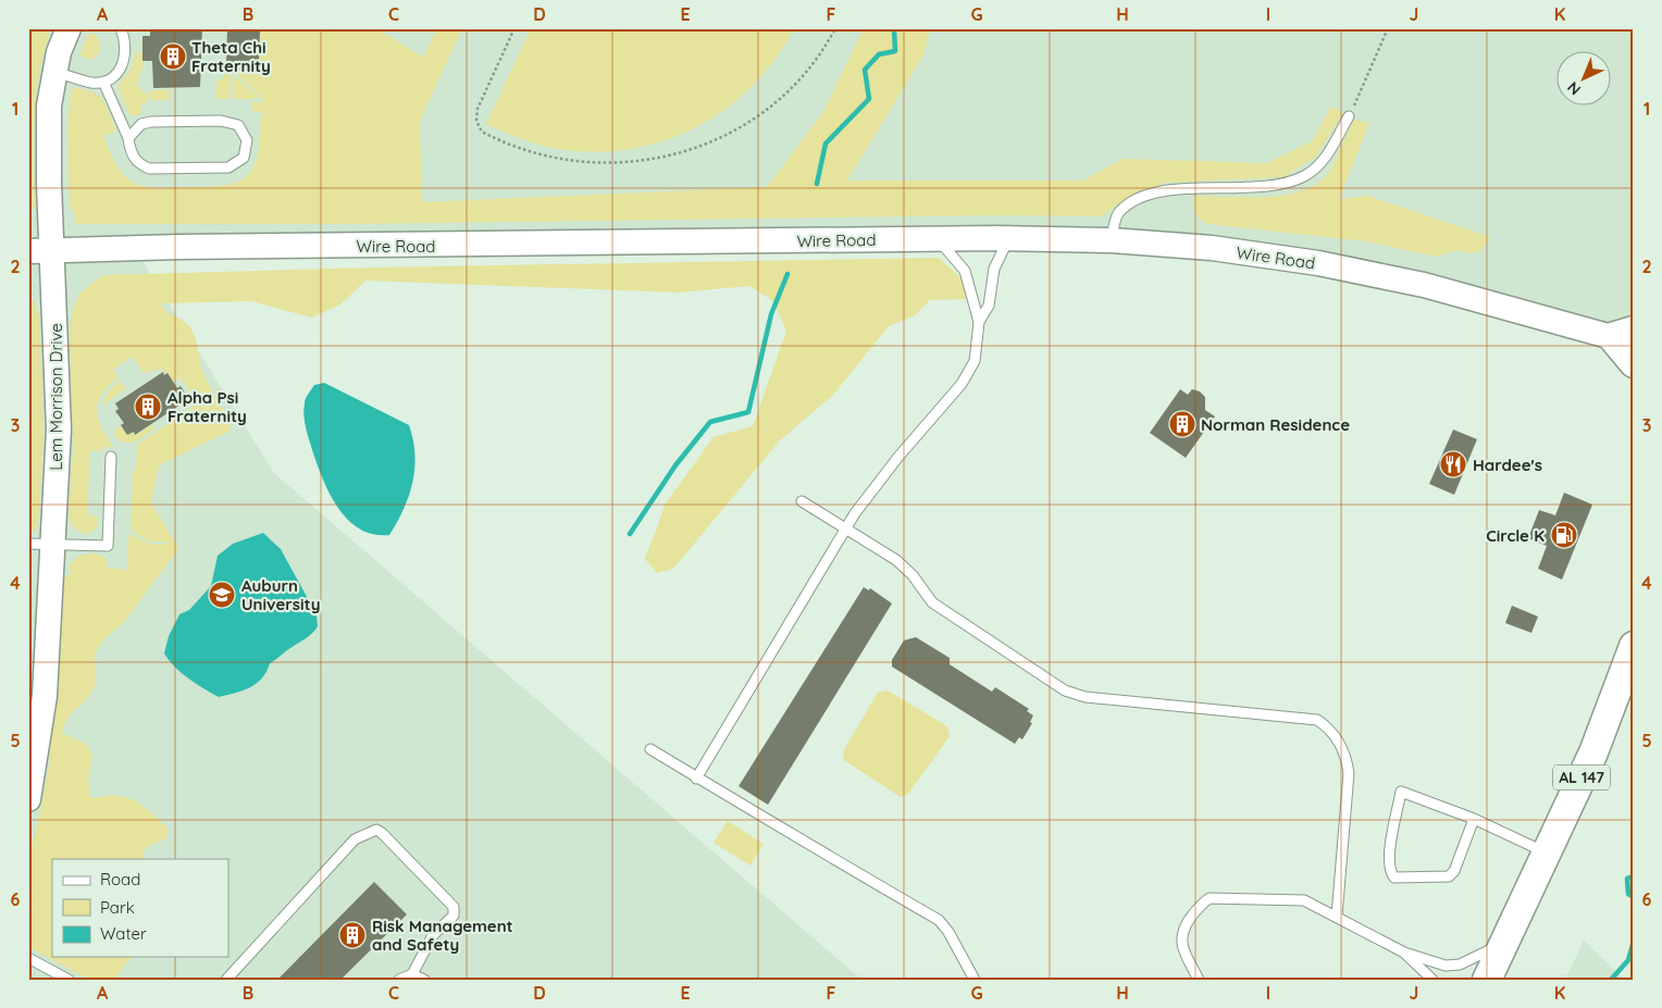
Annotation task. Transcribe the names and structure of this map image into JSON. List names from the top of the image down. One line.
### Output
{"streets":{"main road":["AL 147"],"street":["Wire Road","Lem Morrison Drive"]},"crossings":[["Wire Road","Lem Morrison Drive"]],"places":{"building":["Theta Chi Fraternity","Alpha Psi Fraternity","Norman Residence","Risk Management and Safety"],"restaurant":["Hardee's"],"fuel station":["Circle K"],"school or university":["Auburn University"]},"legend":["Road","Park","Water"],"north":"bottom left","grid":{"columns":["A","B","C","D","E","F","G","H","I","J","K"],"rows":["1","2","3","4","5","6"]}}
